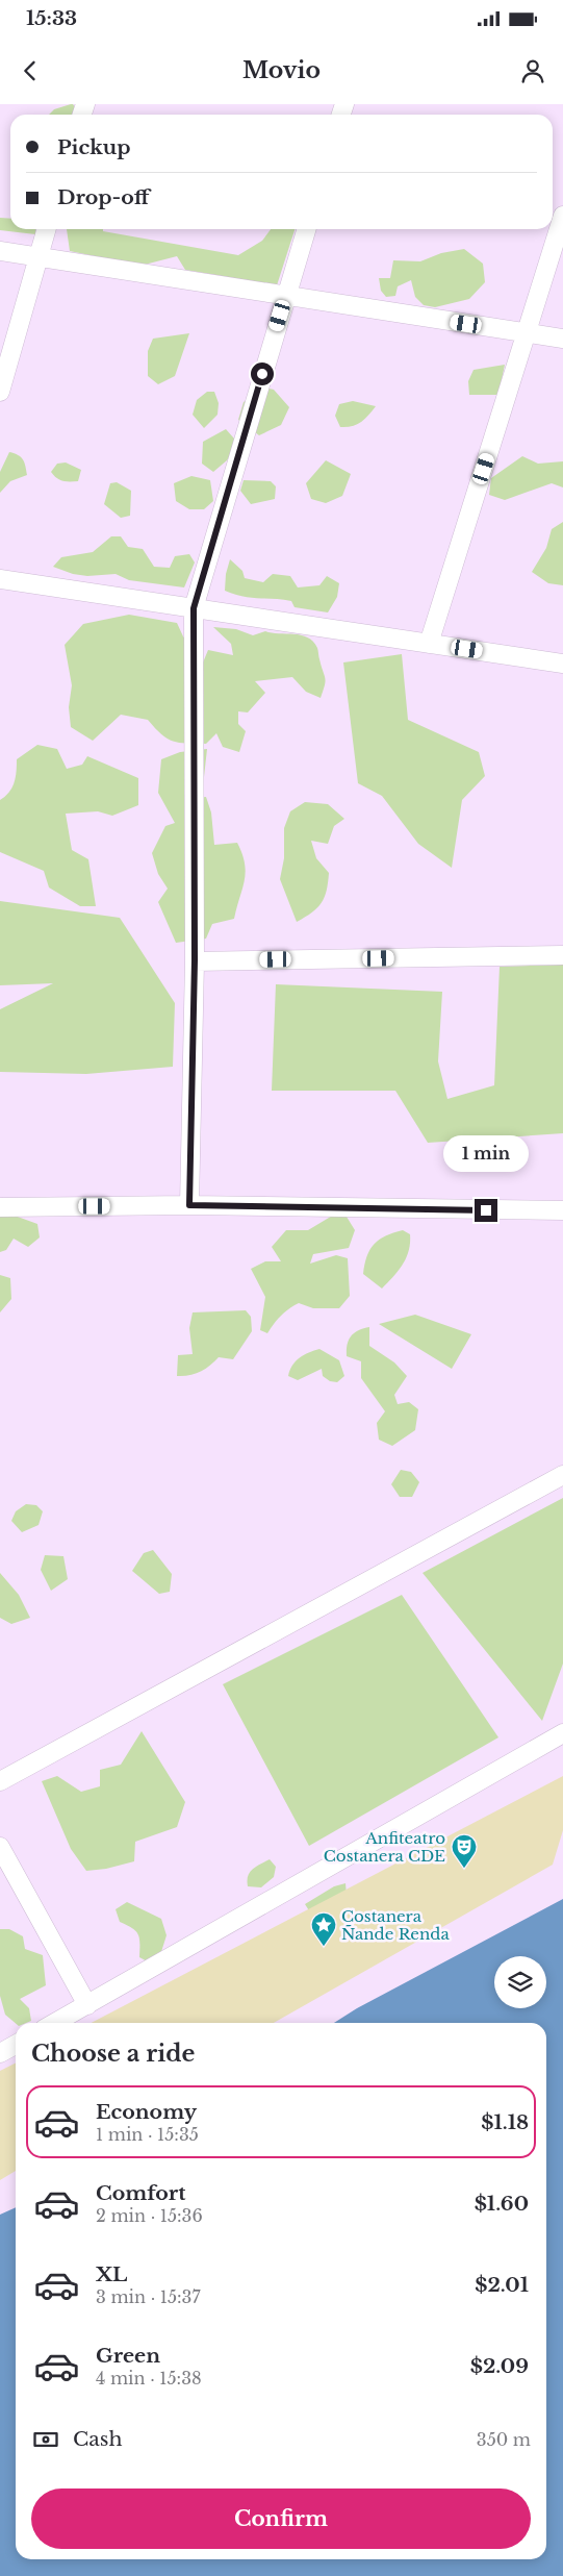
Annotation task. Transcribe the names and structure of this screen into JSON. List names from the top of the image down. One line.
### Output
{"places":{"theatre":["Anfiteatro Costanera CDE"],"place":["Costanera Ñande Renda"]},"page":{"status":"15:33","header":"Movio","banner":["Pickup","Drop-off"],"bubble":"1 min","heading":"Choose a ride","list":[{"name":"Economy","note":"1 min · 15:35","value":"$1.18"},{"name":"Comfort","note":"2 min · 15:36","value":"$1.60"},{"name":"XL","note":"3 min · 15:37","value":"$2.01"},{"name":"Green","note":"4 min · 15:38","value":"$2.09"}],"pay":["Cash","350 m"],"buttons":"Confirm"}}
